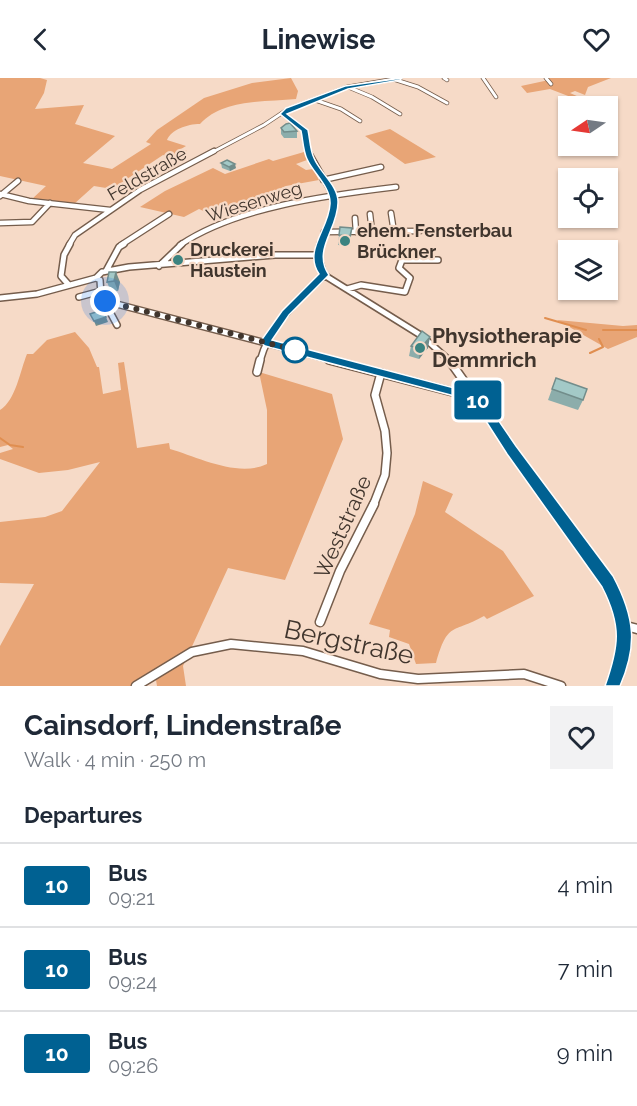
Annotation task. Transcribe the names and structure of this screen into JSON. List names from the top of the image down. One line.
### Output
{"streets":{"street":["Feldstraße","Wiesenweg","Weststraße","Bergstraße"]},"places":["ehem. Fensterbau Brückner","Druckerei Haustein","Physiotherapie Demmrich"],"lines":["bus line 10"],"north":"left","page":{"header":"Linewise","on_map":"10","heading":[["Cainsdorf, Lindenstraße","Walk · 4 min · 250 m"],"Departures"],"list":[{"mark":"10","name":"Bus","note":"09:21","value":"4 min"},{"mark":"10","name":"Bus","note":"09:24","value":"7 min"},{"mark":"10","name":"Bus","note":"09:26","value":"9 min"}]}}
